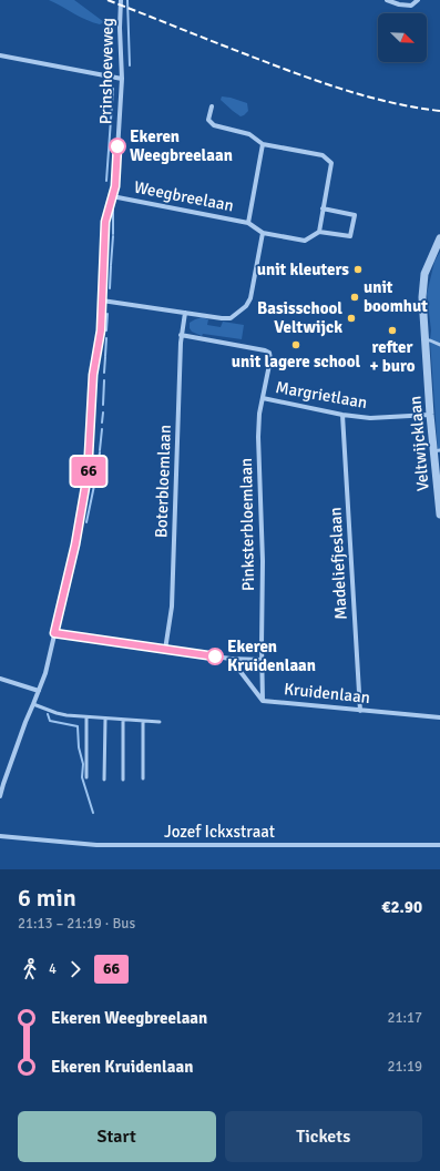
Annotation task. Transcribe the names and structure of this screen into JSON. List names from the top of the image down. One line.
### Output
{"streets":{"street":["Prinshoeveweg","Weegbreelaan","Margrietlaan","Veltwijcklaan","Boterbloemlaan","Pinksterbloemlaan","Madeliefjeslaan","Kruidenlaan","Jozef Ickxstraat"]},"crossings":[["Prinshoeveweg","Weegbreelaan"],["Margrietlaan","Veltwijcklaan"],["Margrietlaan","Pinksterbloemlaan"],["Margrietlaan","Madeliefjeslaan"],["Boterbloemlaan","Pinksterbloemlaan"],["Pinksterbloemlaan","Kruidenlaan"],["Madeliefjeslaan","Kruidenlaan"]],"places":["Ekeren Weegbreelaan","unit kleuters","unit boomhut","Basisschool Veltwijck","refter + buro","unit lagere school","Ekeren Kruidenlaan"],"lines":["bus line 66"],"north":"bottom right","page":{"on_map":"66","heading":["6 min","21:13 – 21:19 · Bus","€2.90"],"legs":["4","66"],"list":[{"name":"Ekeren Weegbreelaan","value":"21:17"},{"name":"Ekeren Kruidenlaan","value":"21:19"}],"buttons":["Start","Tickets"]}}
